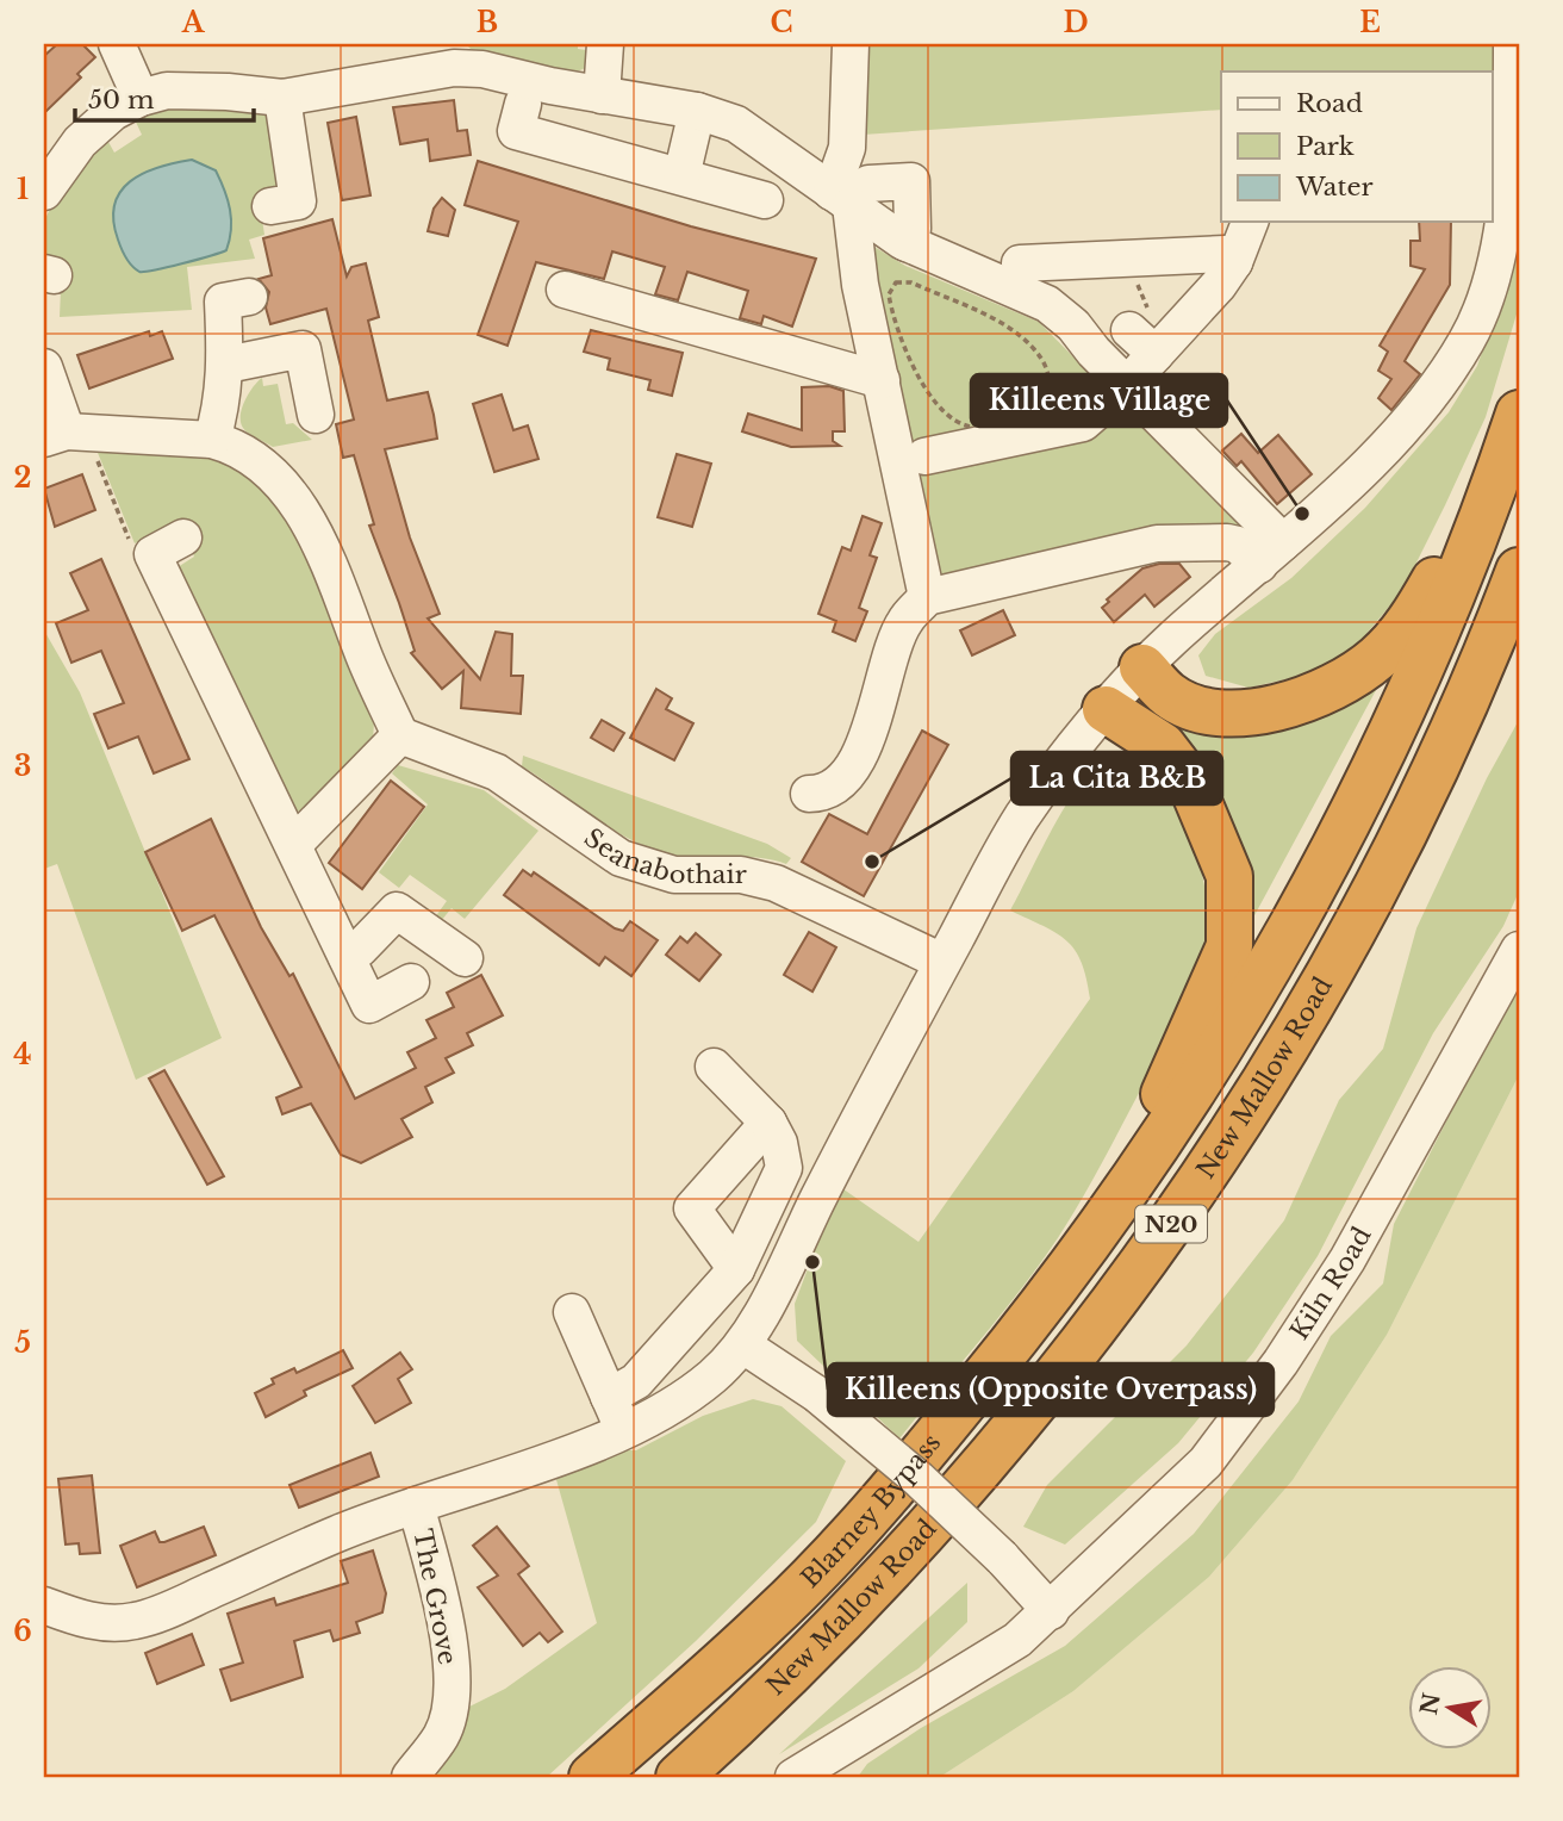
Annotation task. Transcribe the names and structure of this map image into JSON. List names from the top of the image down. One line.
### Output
{"streets":{"highway":["New Mallow Road","N20","Blarney Bypass"],"street":["Seanabothair","Kiln Road","The Grove"]},"crossings":[["New Mallow Road","N20"],["New Mallow Road","Blarney Bypass"],["N20","Blarney Bypass"]],"places":["Killeens Village","La Cita B&B","Killeens (Opposite Overpass)"],"legend":["Road","Park","Water"],"scale_bar":"50 m","north":"left","grid":{"columns":["A","B","C","D","E"],"rows":["1","2","3","4","5","6"]}}
